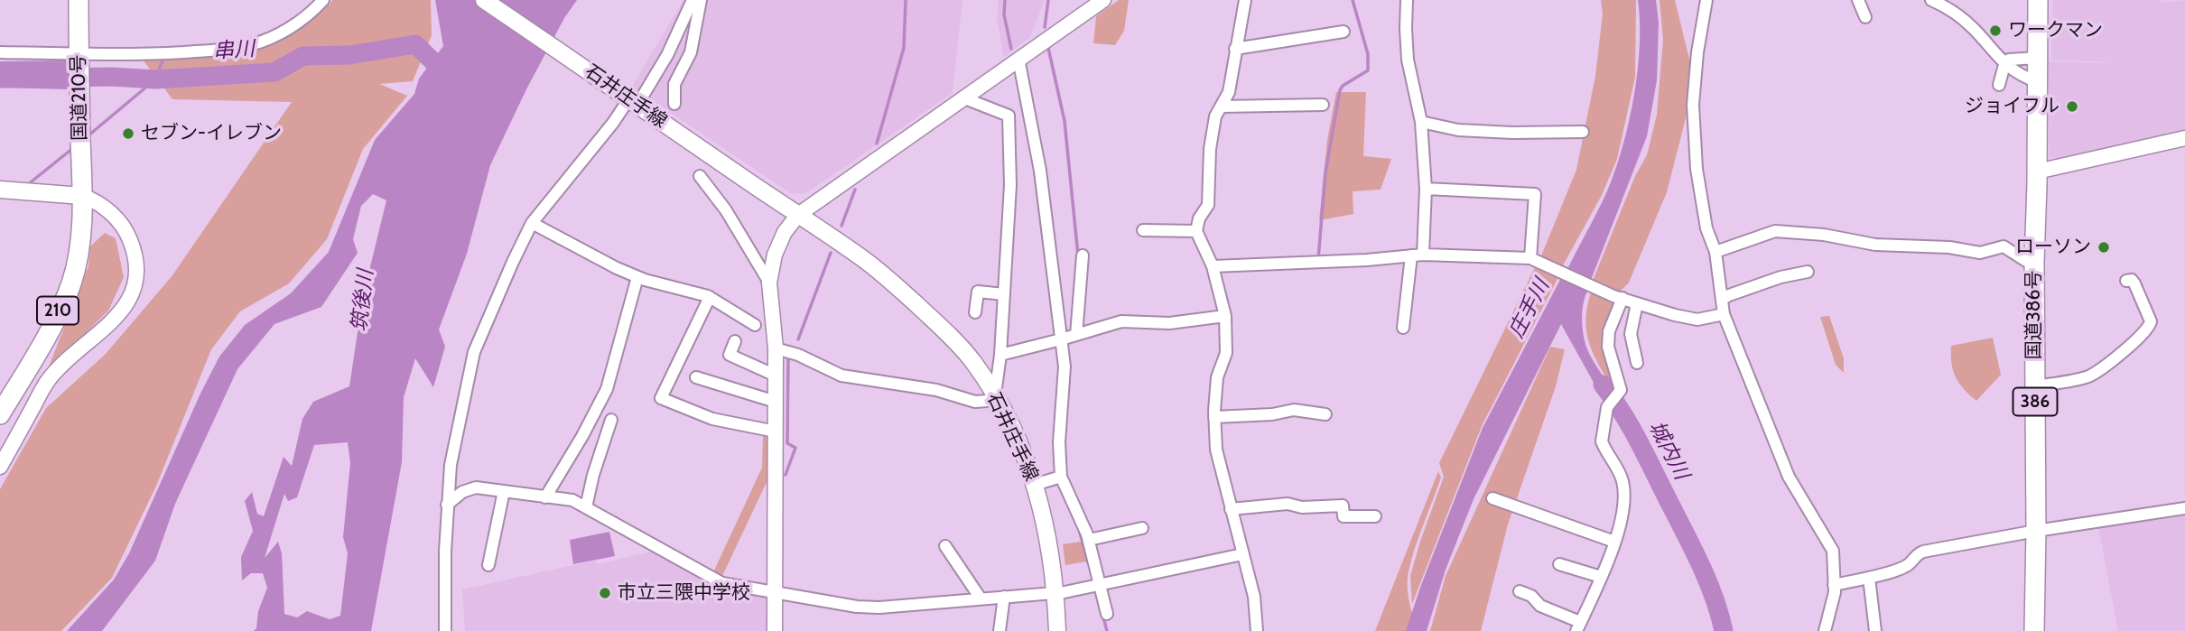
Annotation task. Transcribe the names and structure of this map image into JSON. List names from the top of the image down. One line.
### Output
{"streets":{"highway":["国道210号","210","国道386号","386"],"main road":["石井庄手線"]},"crossings":[["国道210号","210"]],"water":["串川","筑後川","庄手川","城内川"],"places":["ワークマン","ジョイフル","セブン-イレブン","ローソン","市立三隈中学校"]}
